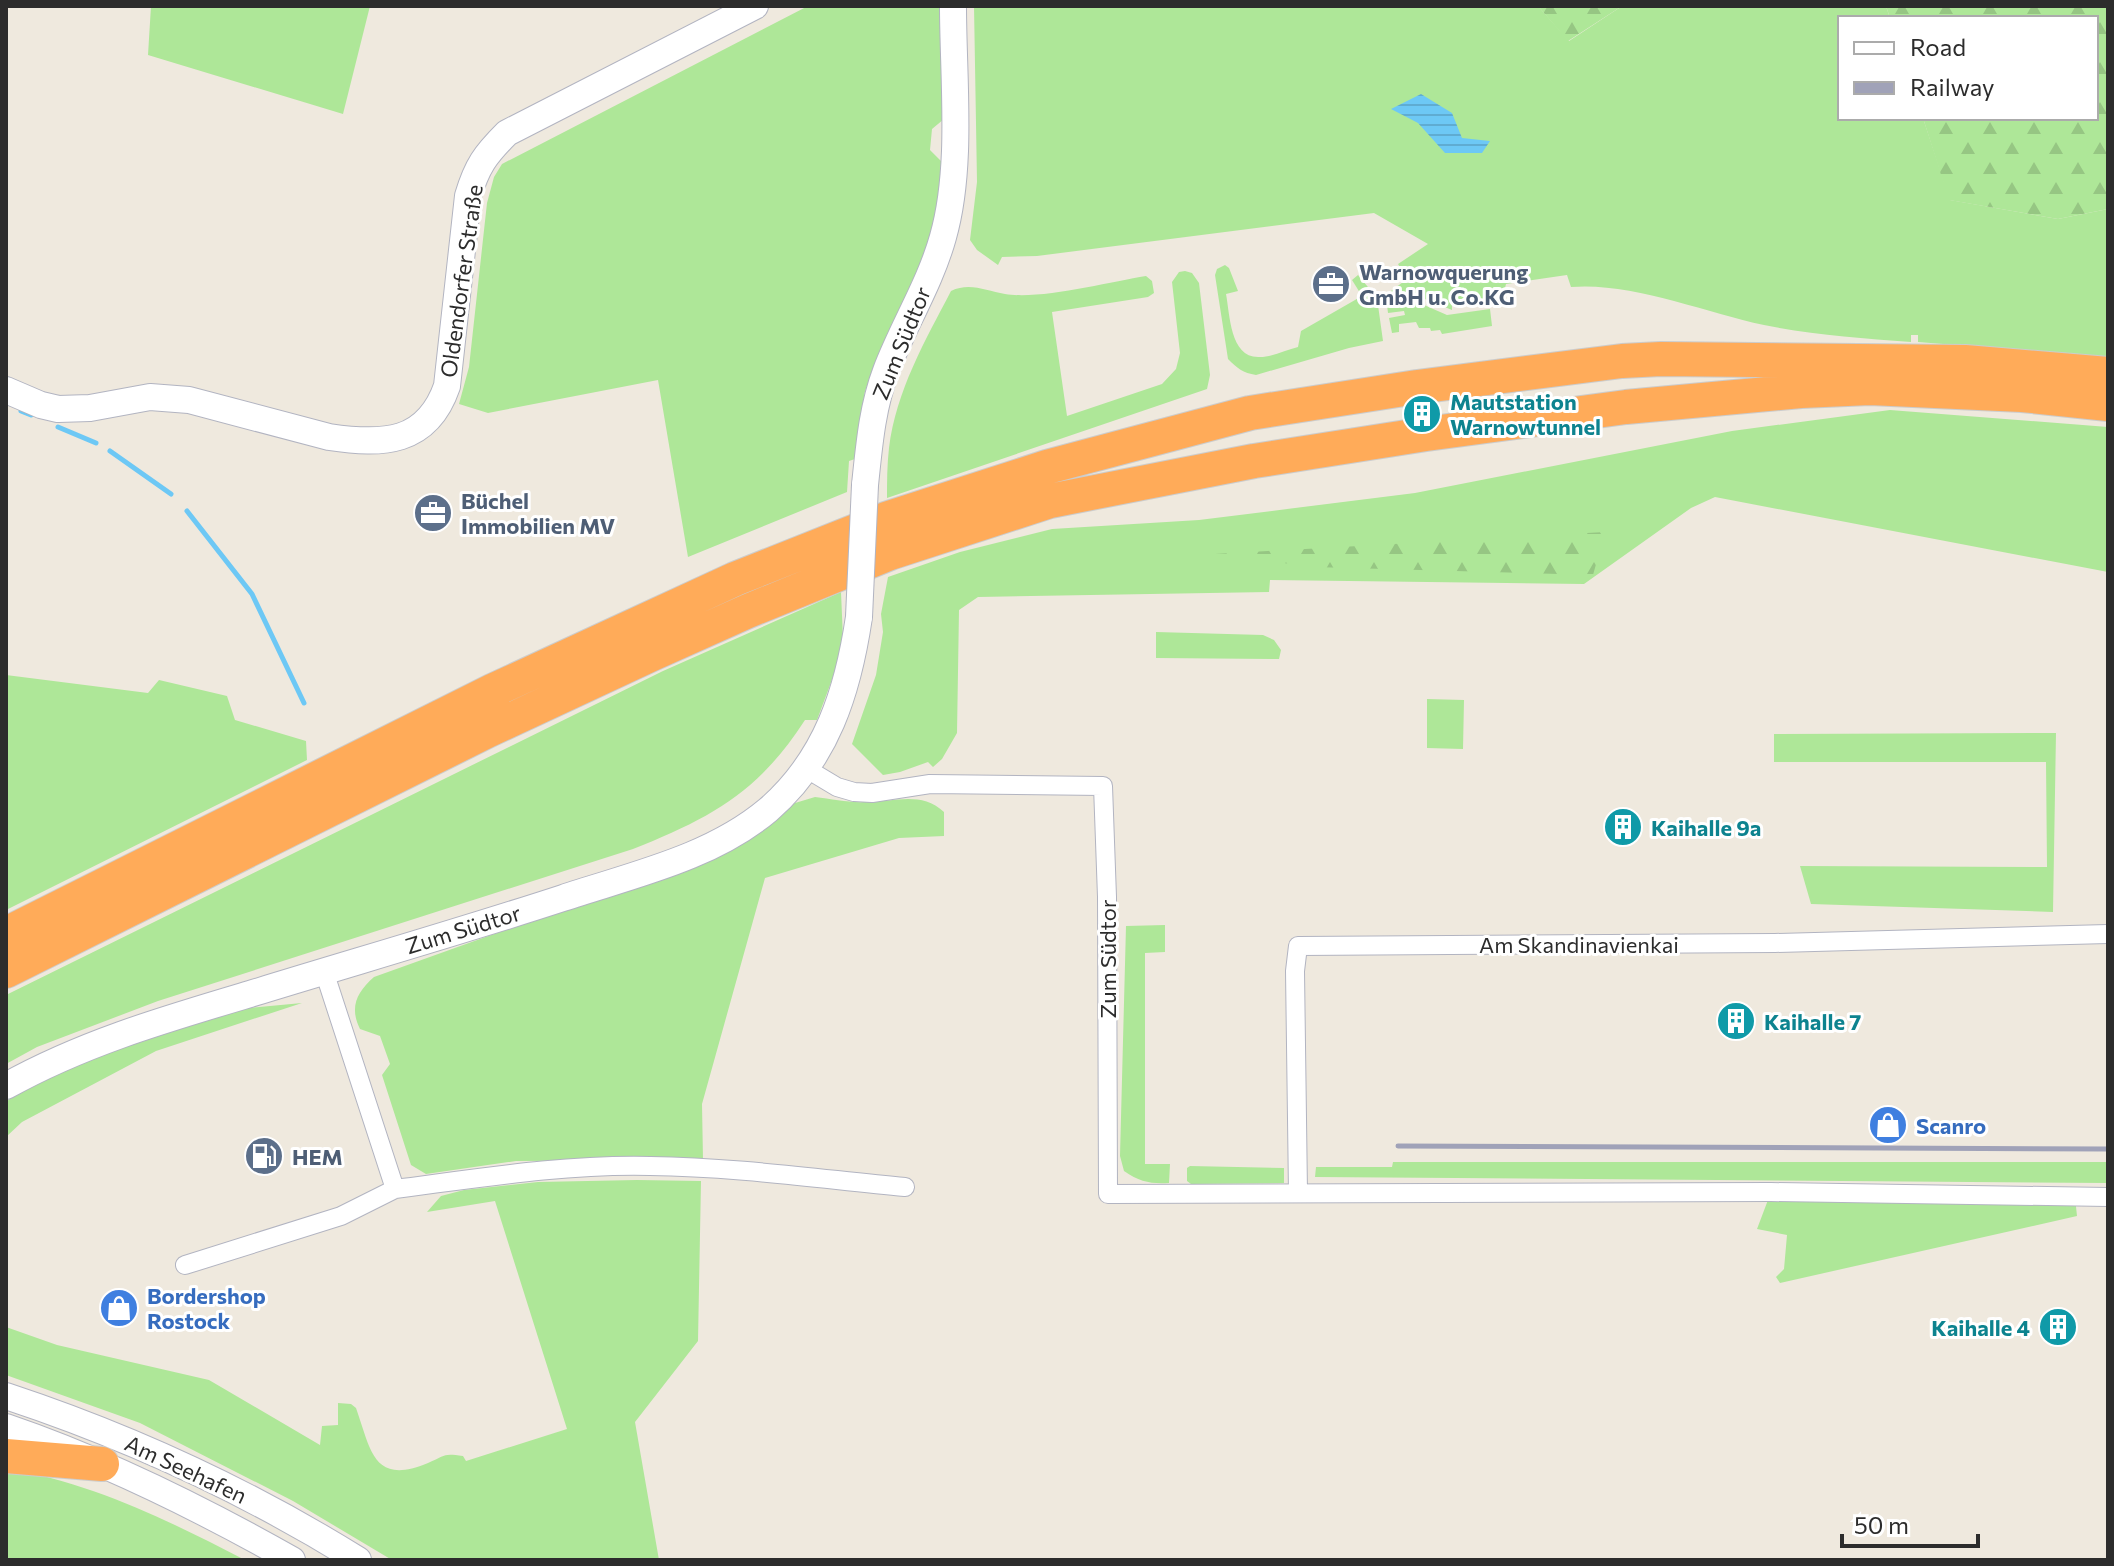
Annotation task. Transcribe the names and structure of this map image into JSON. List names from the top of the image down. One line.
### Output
{"streets":{"street":["Oldendorfer Straße","Zum Südtor","Am Skandinavienkai","Am Seehafen"]},"crossings":[["Zum Südtor","Am Skandinavienkai"]],"places":{"office":["Warnowquerung GmbH u. Co.KG","Büchel Immobilien MV"],"building":["Mautstation Warnowtunnel","Kaihalle 9a","Kaihalle 7","Kaihalle 4"],"shop":["Scanro","Bordershop Rostock"],"fuel station":["HEM"]},"legend":["Road","Railway"],"scale_bar":"50 m"}
